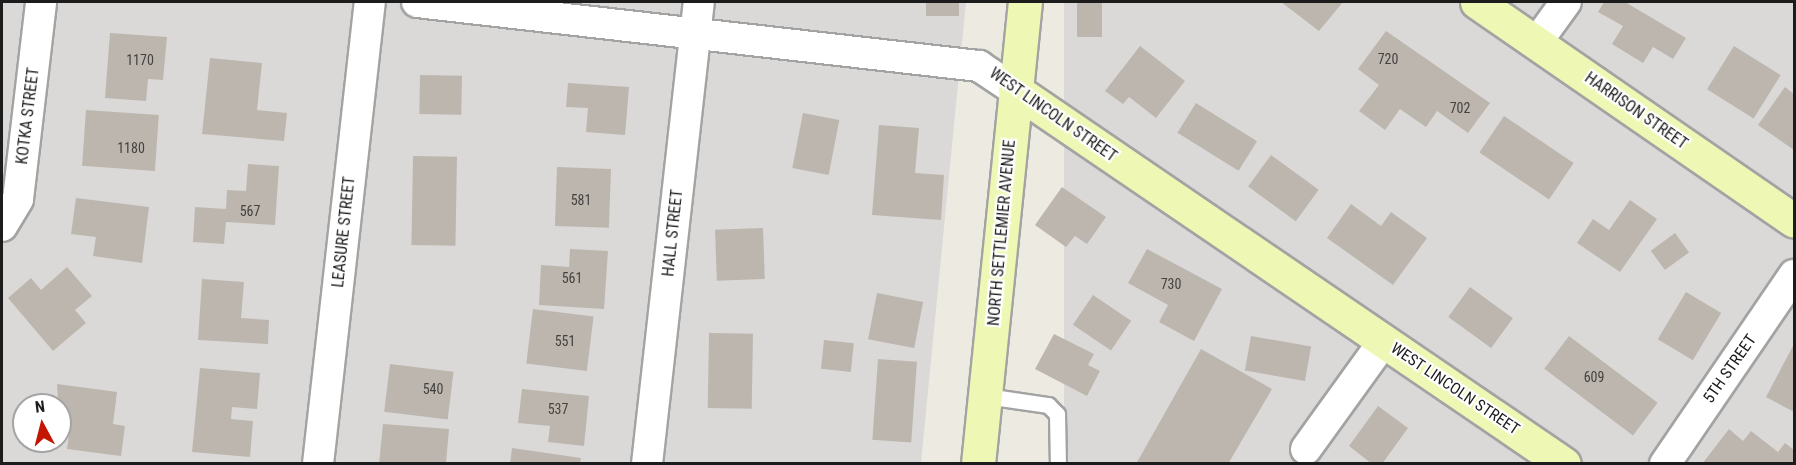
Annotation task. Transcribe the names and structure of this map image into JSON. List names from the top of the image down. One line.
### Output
{"streets":{"street":["HARRISON STREET","WEST LINCOLN STREET","KOTKA STREET","LEASURE STREET","HALL STREET","NORTH SETTLEMIER AVENUE","5TH STREET"]},"crossings":[["WEST LINCOLN STREET","HALL STREET"],["WEST LINCOLN STREET","NORTH SETTLEMIER AVENUE"]],"house_numbers":["720","1170","702","1180","581","567","561","730","551","609","540","537"],"north":"top"}
